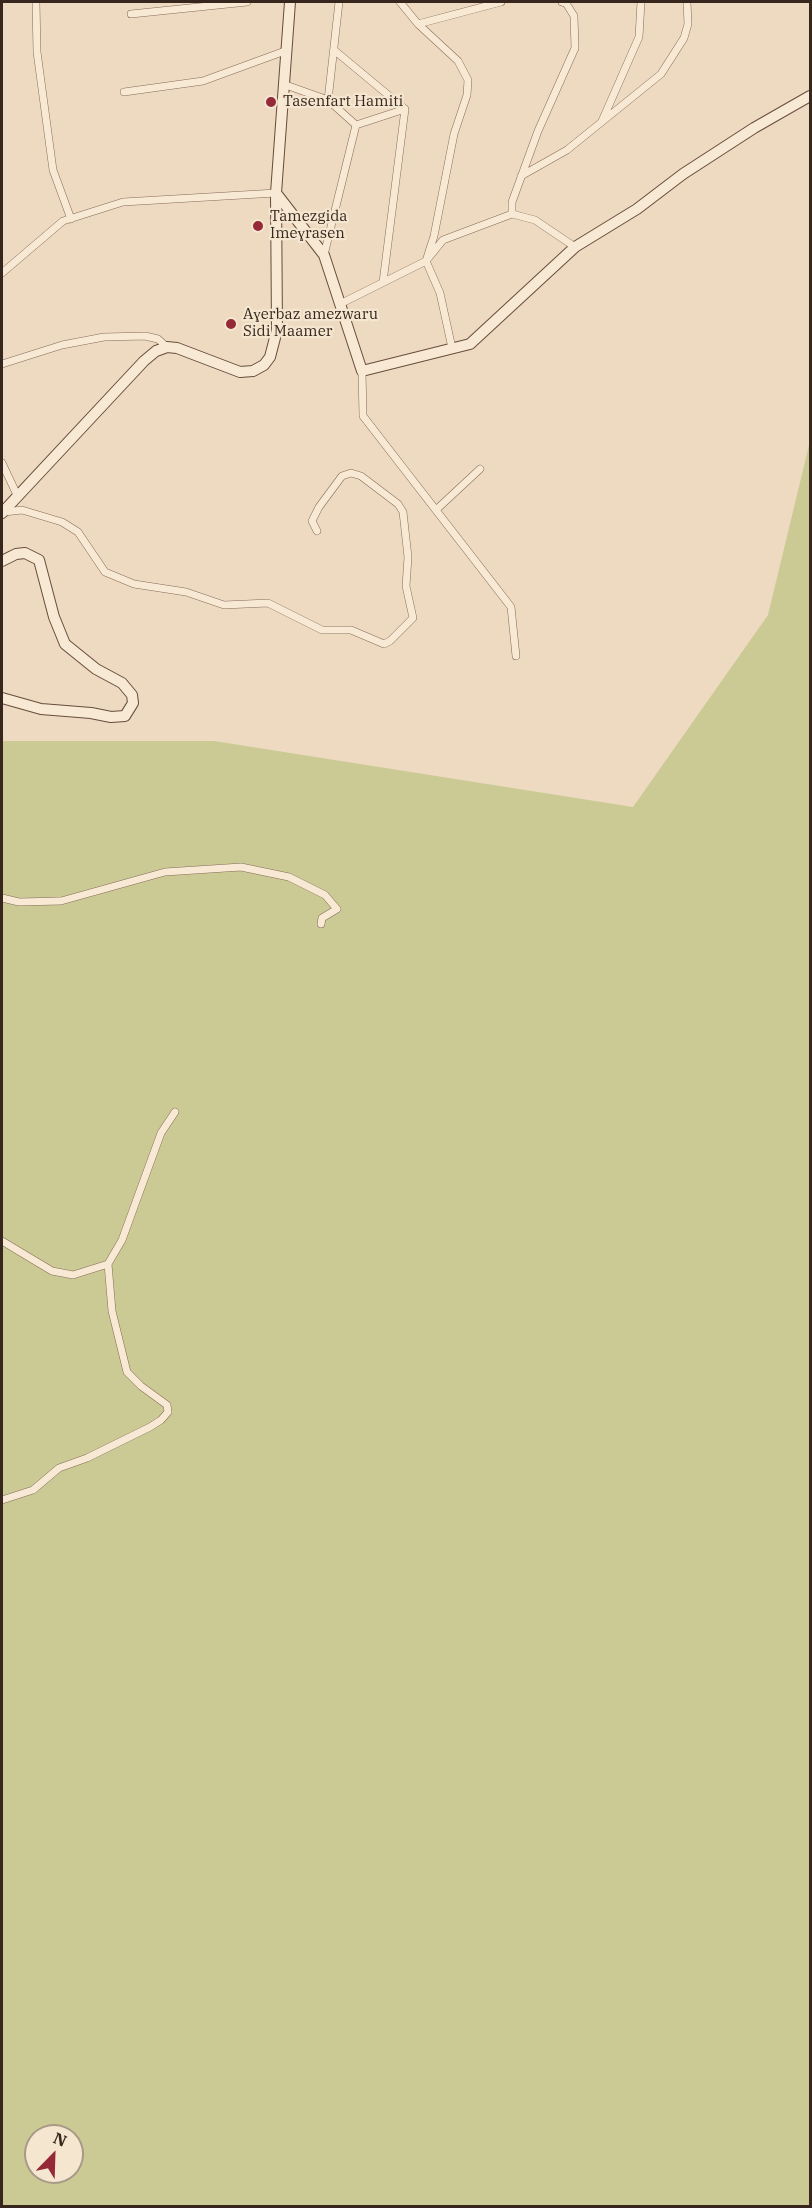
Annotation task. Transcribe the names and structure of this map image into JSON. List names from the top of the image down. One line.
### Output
{"places":["Tasenfart Hamiti","Tamezgida Imeɣrasen","Aɣerbaz amezwaru Sidi Maamer"],"north":"top right"}
